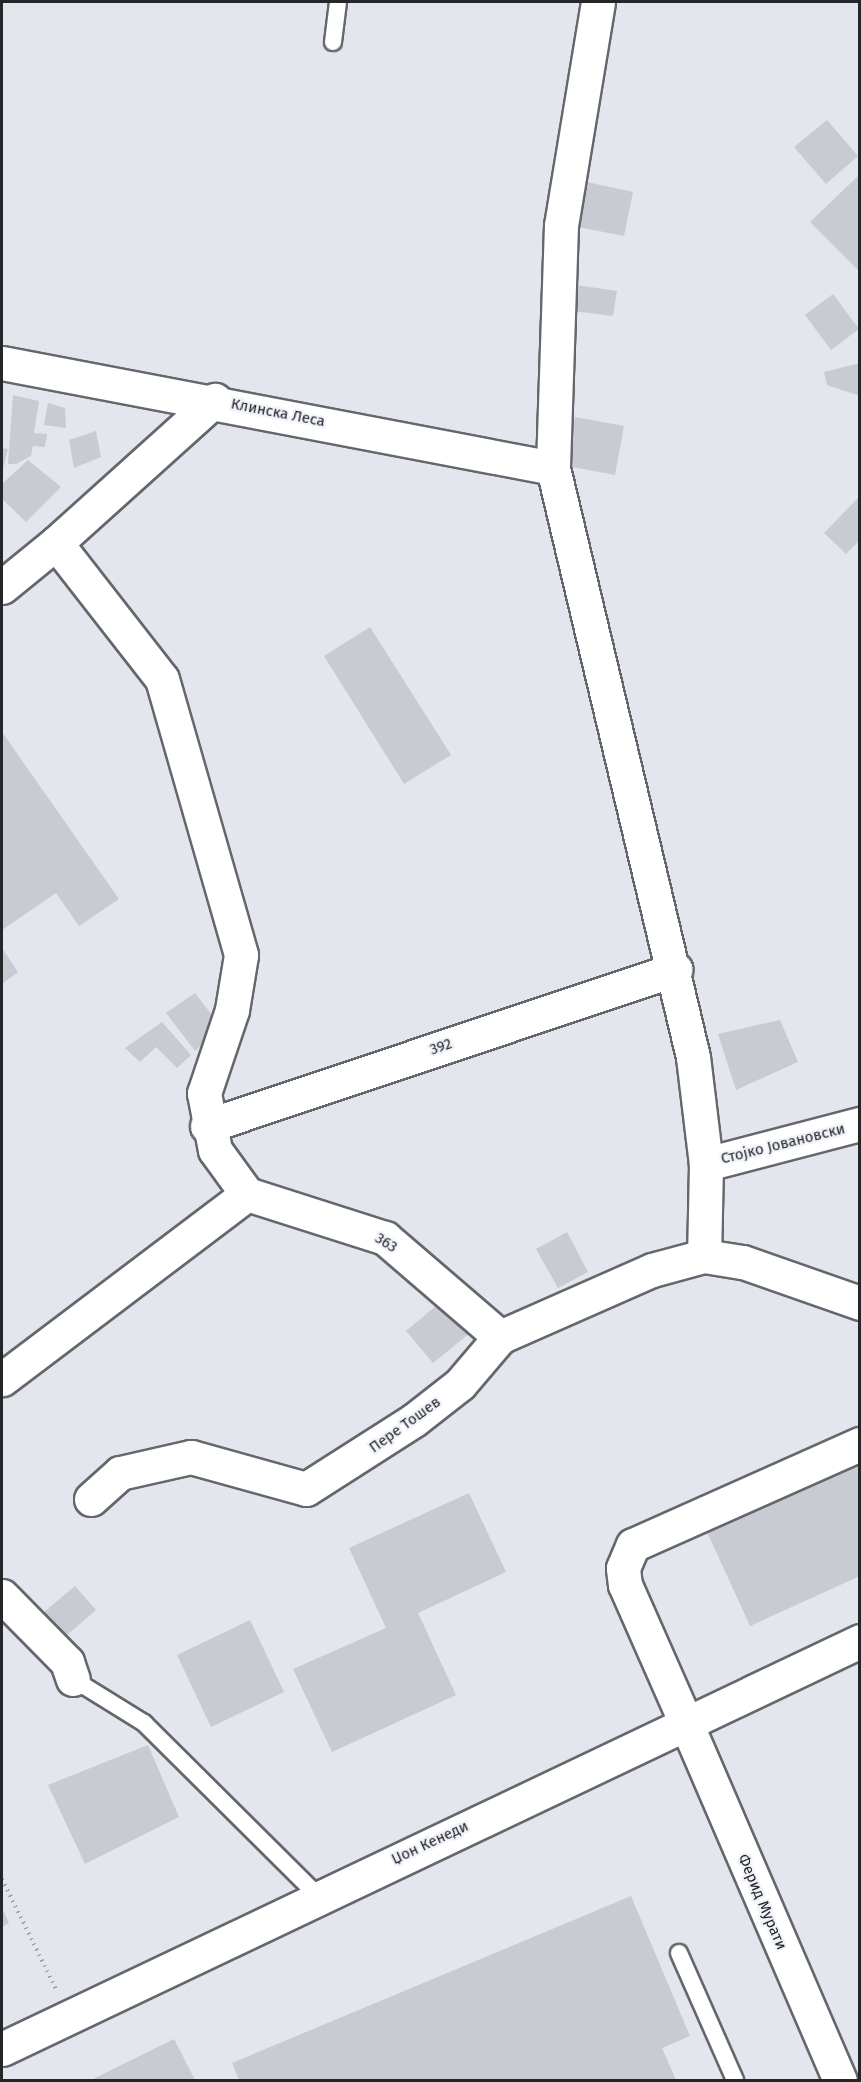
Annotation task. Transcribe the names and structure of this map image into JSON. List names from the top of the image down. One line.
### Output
{"streets":{"street":["Клинска Леса","392","Стојко Јовановски","363","Пере Тошев","Џон Кенеди","Ферид Мурати"]},"crossings":[["363","Пере Тошев"],["Џон Кенеди","Ферид Мурати"]]}
